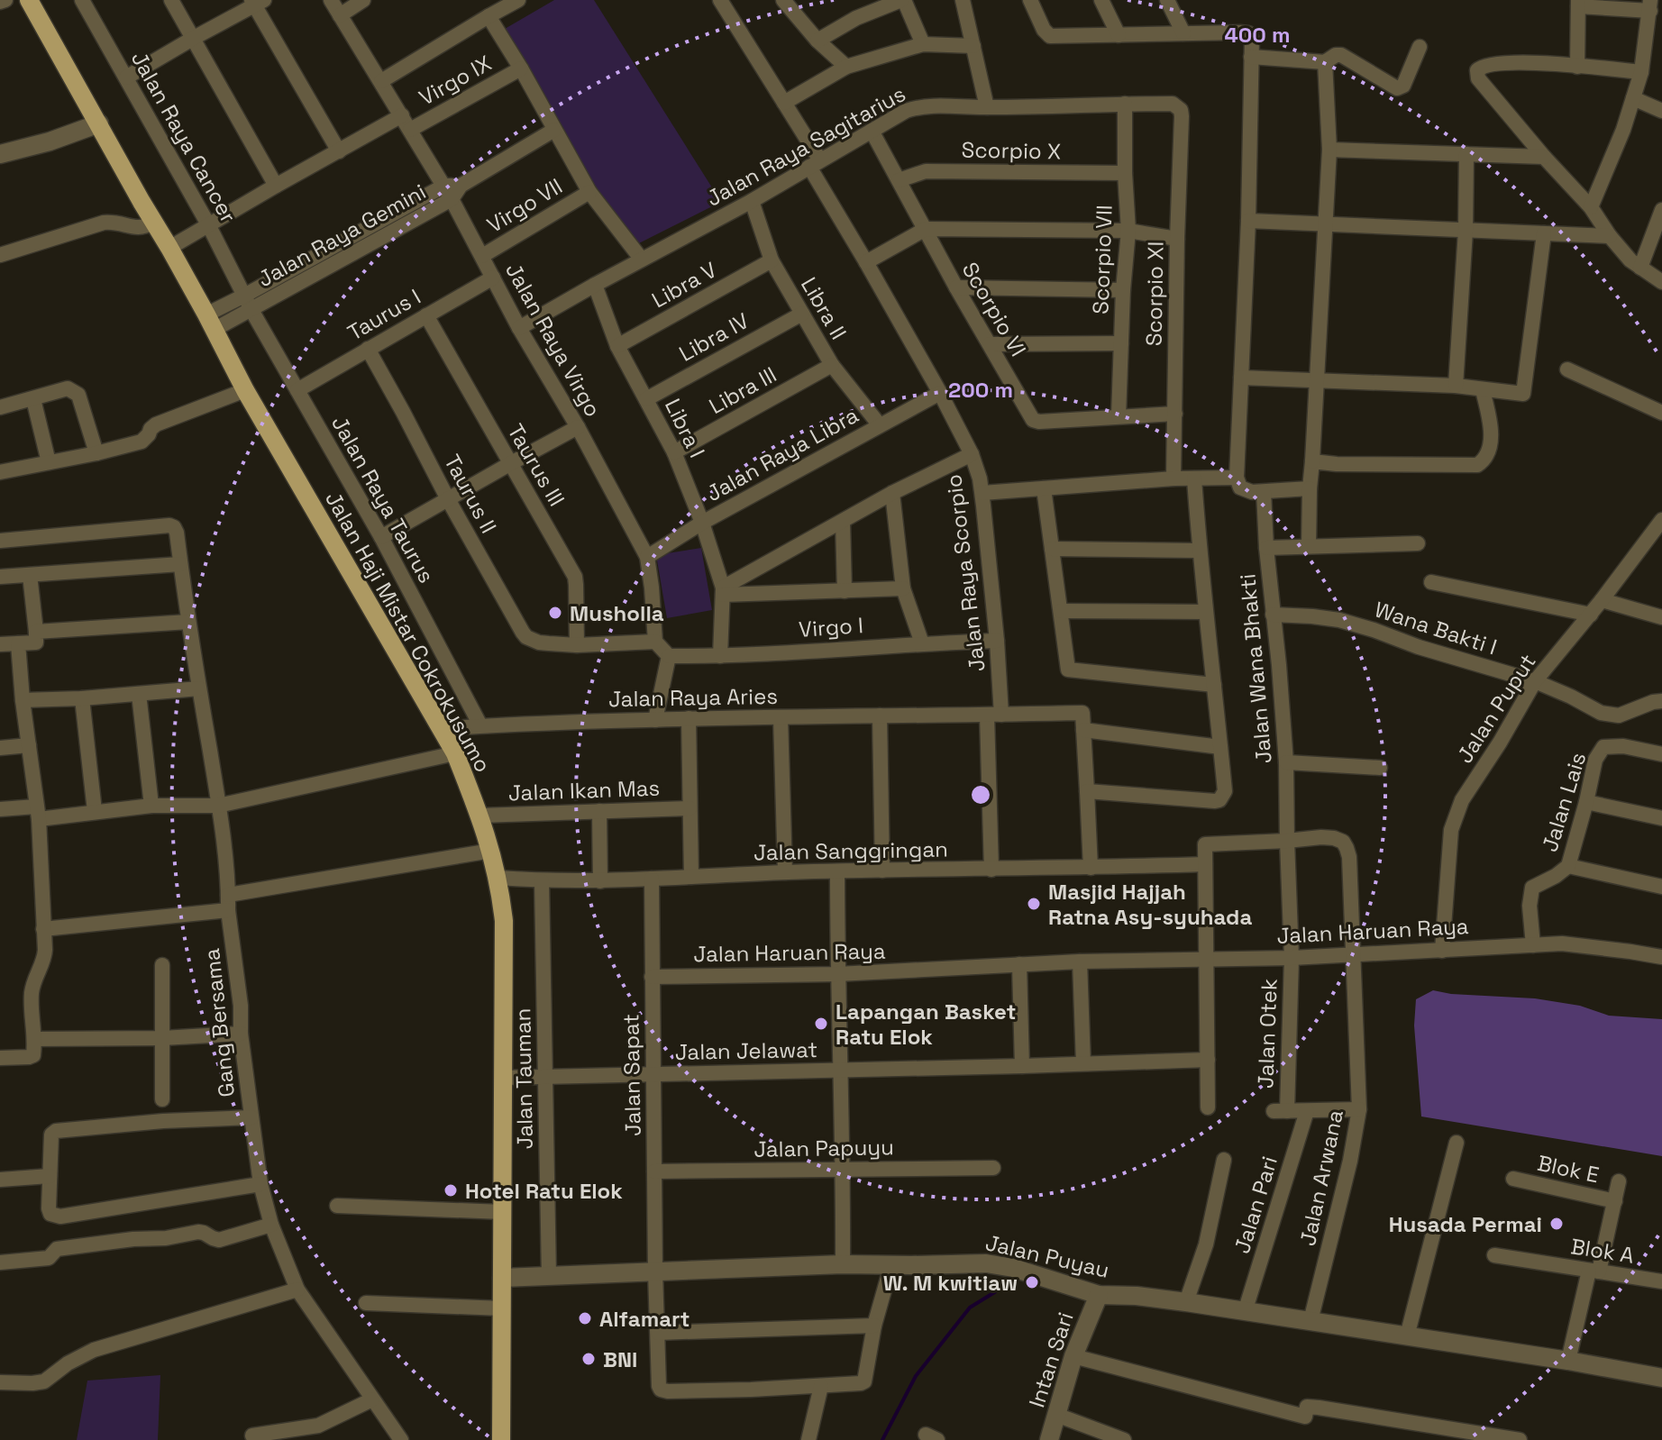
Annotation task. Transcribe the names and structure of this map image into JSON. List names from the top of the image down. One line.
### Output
{"streets":{"main road":["Jalan Haji Mistar Cokrokusumo"],"street":["Virgo IX","Jalan Raya Cancer","Jalan Raya Sagitarius","Scorpio X","Virgo VII","Jalan Raya Gemini","Scorpio VII","Libra V","Scorpio XI","Libra II","Scorpio VI","Taurus I","Libra IV","Jalan Raya Virgo","Libra III","Libra I","Jalan Raya Libra","Taurus III","Taurus II","Jalan Raya Taurus","Jalan Raya Scorpio","Virgo I","Wana Bakti I","Jalan Wana Bhakti","Jalan Raya Aries","Jalan Puput","Jalan Ikan Mas","Jalan Lais","Jalan Sanggringan","Jalan Haruan Raya","Gang Bersama","Jalan Otek","Jalan Jelawat","Jalan Sapat","Jalan Tauman","Jalan Papuyu","Blok E","Jalan Arwana","Jalan Pari","Blok A","Jalan Puyau","Intan Sari"]},"crossings":[["Virgo IX","Jalan Raya Virgo"],["Jalan Raya Cancer","Jalan Raya Gemini"],["Jalan Raya Cancer","Jalan Raya Taurus"],["Jalan Raya Sagitarius","Scorpio VII"],["Jalan Raya Sagitarius","Scorpio XI"],["Jalan Raya Sagitarius","Libra II"],["Jalan Raya Sagitarius","Scorpio VI"],["Jalan Raya Sagitarius","Jalan Raya Virgo"],["Jalan Raya Sagitarius","Libra I"],["Jalan Raya Sagitarius","Jalan Raya Scorpio"],["Scorpio X","Scorpio VII"],["Scorpio X","Scorpio VI"],["Virgo VII","Jalan Raya Virgo"],["Jalan Raya Gemini","Jalan Raya Virgo"],["Jalan Raya Gemini","Jalan Raya Taurus"],["Jalan Raya Gemini","Jalan Haji Mistar Cokrokusumo"],["Scorpio VII","Scorpio VI"],["Libra V","Libra II"],["Libra V","Libra I"],["Scorpio XI","Scorpio VI"],["Libra II","Libra IV"],["Libra II","Libra III"],["Libra II","Jalan Raya Libra"],["Taurus I","Jalan Raya Virgo"],["Taurus I","Taurus III"],["Taurus I","Taurus II"],["Taurus I","Jalan Raya Taurus"],["Libra IV","Libra I"],["Jalan Raya Virgo","Jalan Raya Libra"],["Libra III","Libra I"],["Libra I","Jalan Raya Libra"],["Jalan Raya Libra","Jalan Raya Scorpio"],["Taurus III","Taurus II"],["Jalan Raya Taurus","Jalan Raya Aries"],["Jalan Raya Scorpio","Virgo I"],["Jalan Raya Scorpio","Jalan Raya Aries"],["Jalan Raya Scorpio","Jalan Sanggringan"],["Wana Bakti I","Jalan Wana Bhakti"],["Wana Bakti I","Jalan Puput"],["Jalan Haji Mistar Cokrokusumo","Jalan Raya Aries"],["Jalan Haji Mistar Cokrokusumo","Jalan Ikan Mas"],["Jalan Haji Mistar Cokrokusumo","Jalan Sanggringan"],["Jalan Haji Mistar Cokrokusumo","Jalan Jelawat"],["Jalan Haji Mistar Cokrokusumo","Jalan Puyau"],["Jalan Wana Bhakti","Jalan Haruan Raya"],["Jalan Wana Bhakti","Jalan Otek"],["Jalan Wana Bhakti","Jalan Arwana"],["Jalan Puput","Jalan Haruan Raya"],["Jalan Lais","Jalan Haruan Raya"],["Jalan Sanggringan","Jalan Sapat"],["Jalan Sanggringan","Jalan Tauman"],["Jalan Sanggringan","Jalan Arwana"],["Jalan Haruan Raya","Jalan Otek"],["Jalan Haruan Raya","Jalan Sapat"],["Jalan Haruan Raya","Jalan Arwana"],["Jalan Otek","Jalan Pari"],["Jalan Jelawat","Jalan Sapat"],["Jalan Jelawat","Jalan Tauman"],["Jalan Sapat","Jalan Papuyu"],["Jalan Sapat","Jalan Puyau"],["Jalan Tauman","Jalan Puyau"],["Jalan Arwana","Jalan Puyau"],["Jalan Pari","Jalan Puyau"],["Jalan Puyau","Intan Sari"]],"places":["Musholla","Masjid Hajjah Ratna Asy-syuhada","Lapangan Basket Ratu Elok","Hotel Ratu Elok","Husada Permai","W. M kwitiaw","Alfamart","BNI"],"rings":["400 m","200 m"]}
